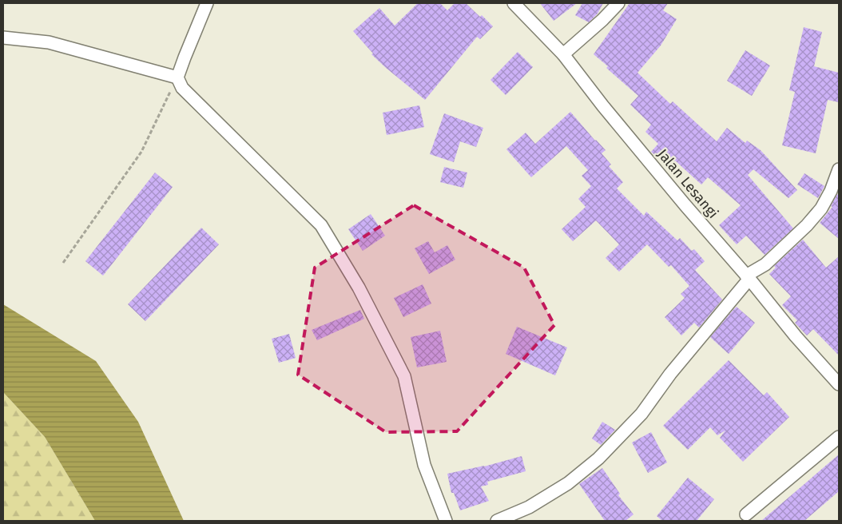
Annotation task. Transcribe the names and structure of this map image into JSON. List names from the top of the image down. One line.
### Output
{"streets":{"street":["Jalan Lesangi"]}}
